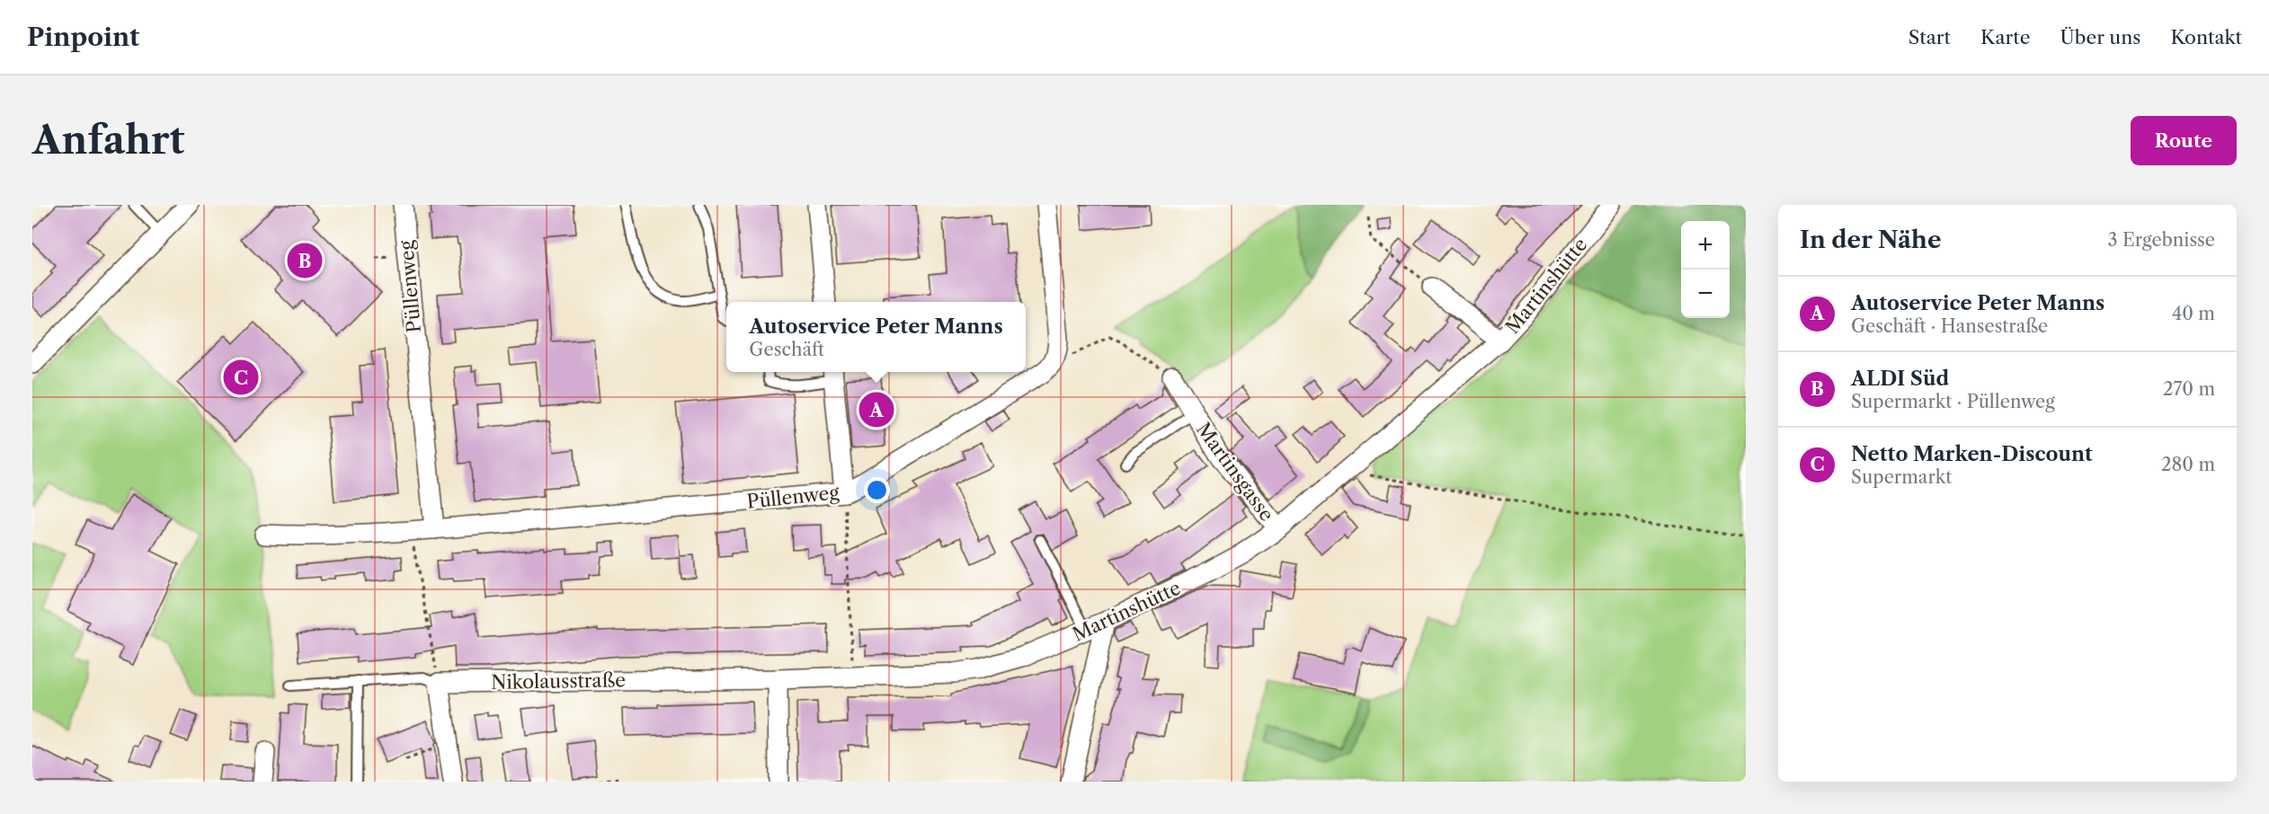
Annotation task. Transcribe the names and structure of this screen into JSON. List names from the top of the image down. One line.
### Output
{"streets":{"street":["Martinshütte","Püllenweg","Martinsgasse","Nikolausstraße"]},"crossings":[["Martinshütte","Martinsgasse"],["Martinshütte","Nikolausstraße"]],"page":{"header":"Pinpoint","nav":["Start","Karte","Über uns","Kontakt"],"buttons":"Route","title":"Anfahrt","heading":["In der Nähe","3 Ergebnisse"],"map_buttons":["+","−"],"pins":["B","C","A"],"list":[{"mark":"A","name":"Autoservice Peter Manns","note":"Geschäft · Hansestraße","value":"40 m"},{"mark":"B","name":"ALDI Süd","note":"Supermarkt · Püllenweg","value":"270 m"},{"mark":"C","name":"Netto Marken-Discount","note":"Supermarkt","value":"280 m"}],"popup":["Autoservice Peter Manns","Geschäft"]}}
